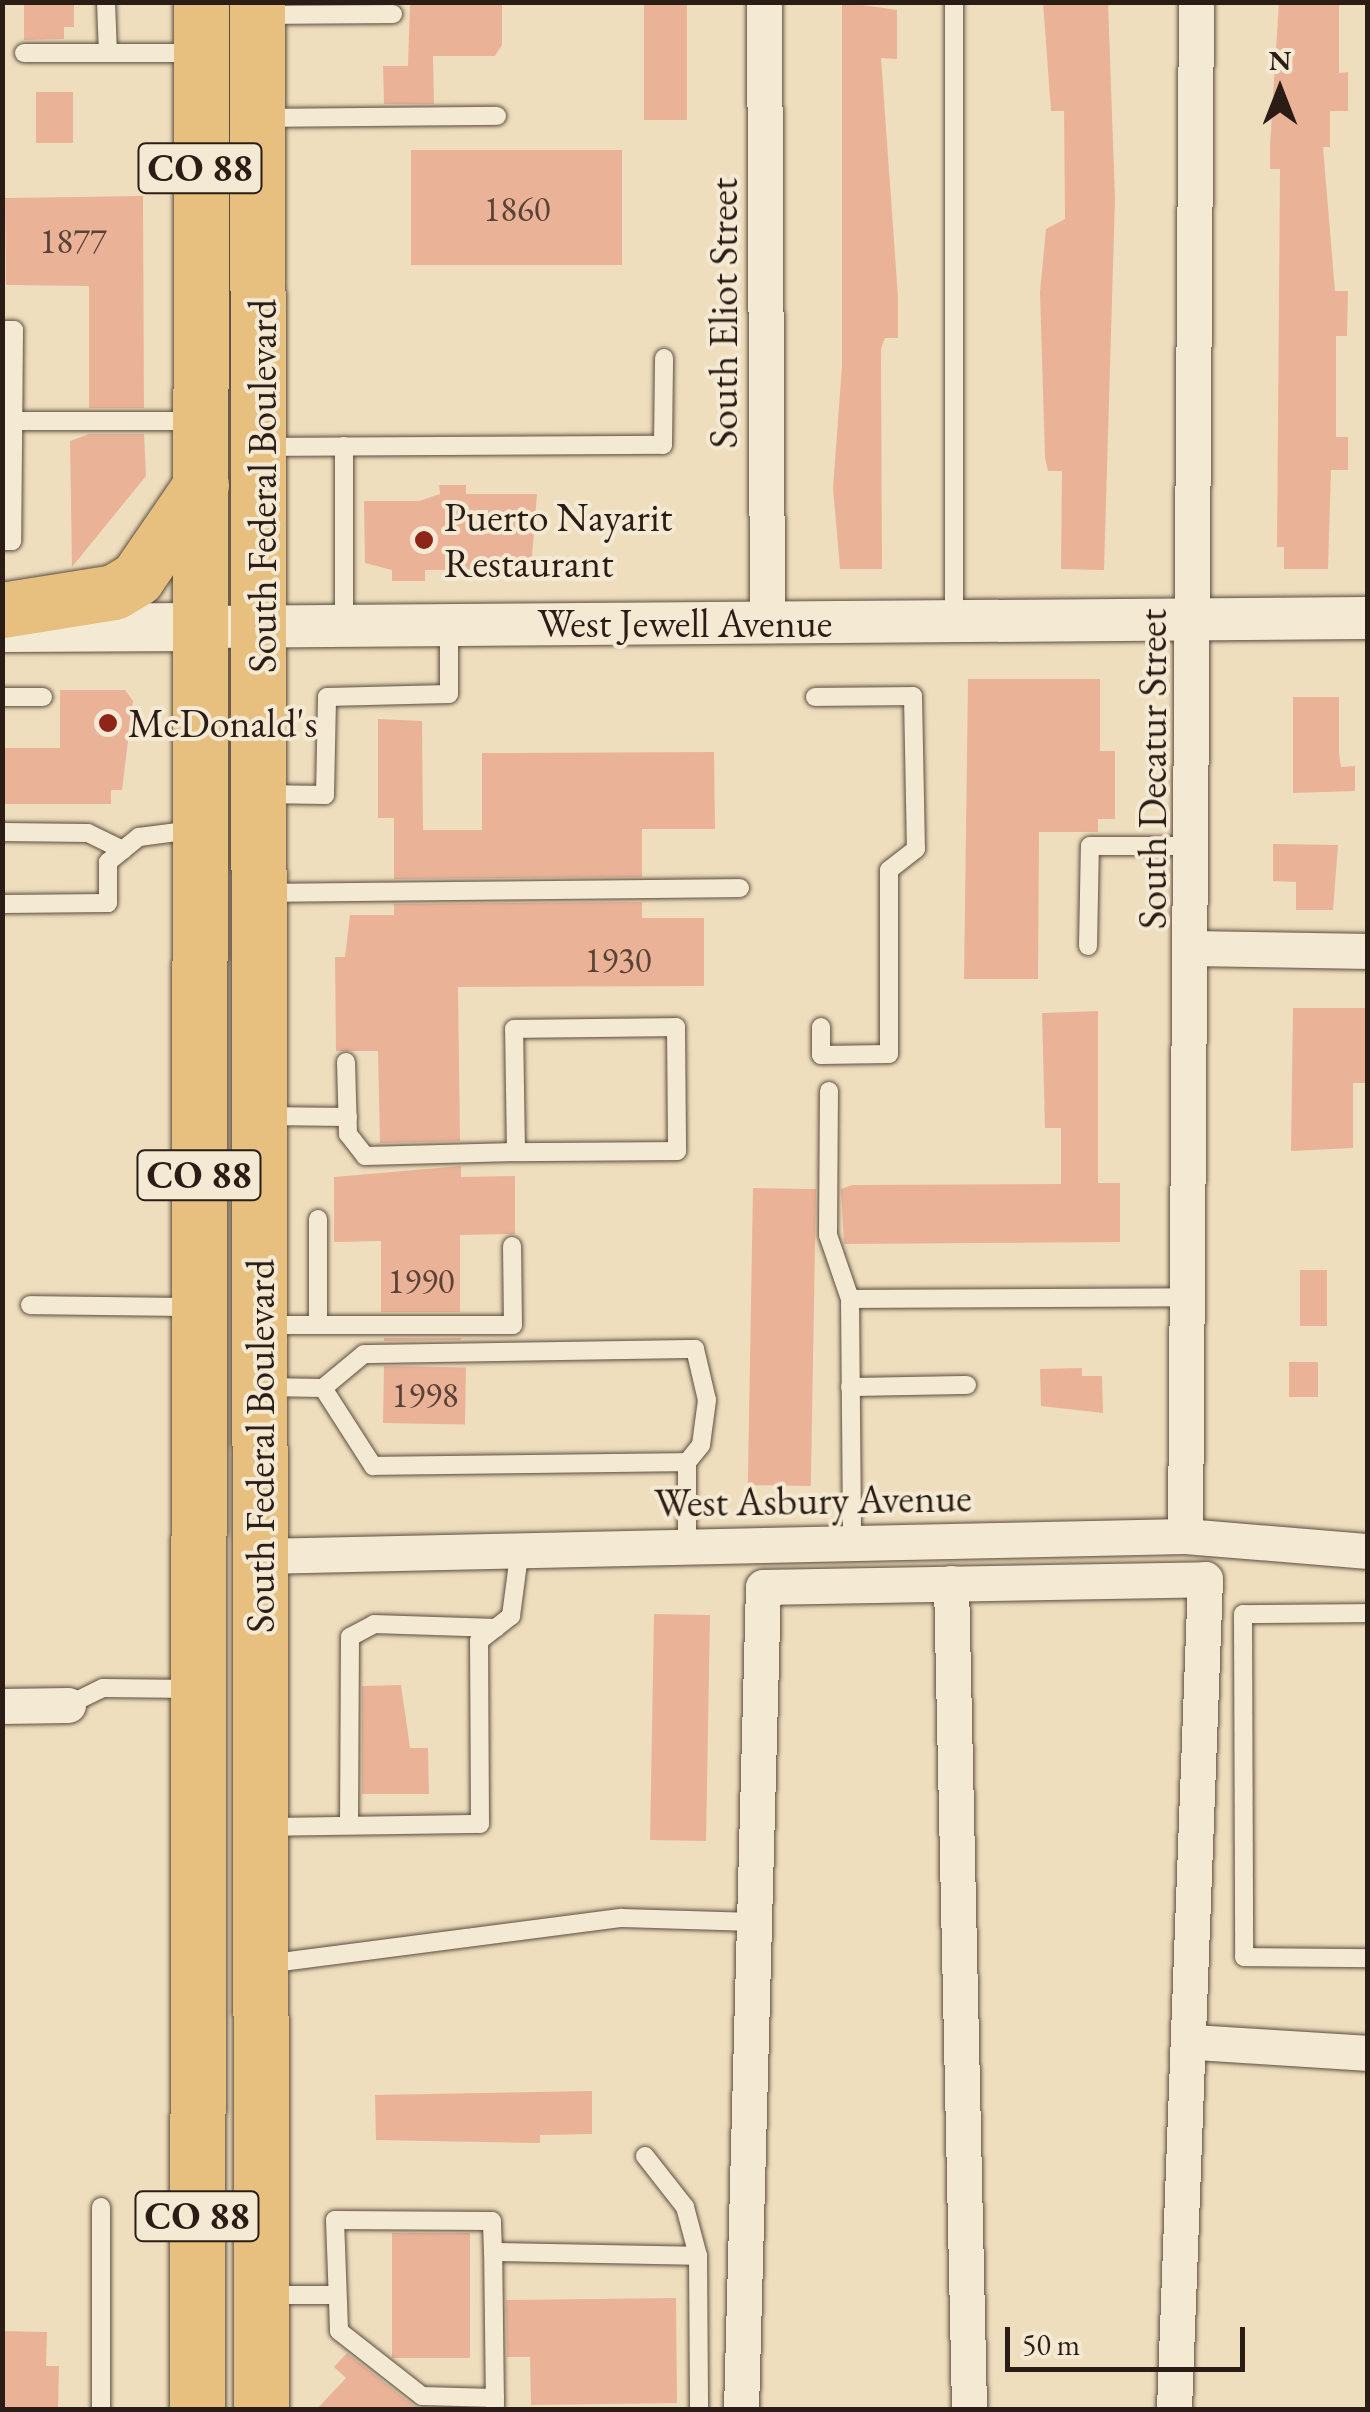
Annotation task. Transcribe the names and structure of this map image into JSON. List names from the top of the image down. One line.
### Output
{"streets":{"main road":["CO 88","South Federal Boulevard","West Jewell Avenue"],"street":["South Eliot Street","South Decatur Street","West Asbury Avenue"]},"crossings":[["South Eliot Street","West Jewell Avenue"],["South Federal Boulevard","West Jewell Avenue"],["South Federal Boulevard","West Asbury Avenue"],["West Jewell Avenue","South Decatur Street"],["South Decatur Street","West Asbury Avenue"]],"places":["Puerto Nayarit Restaurant","McDonald's"],"house_numbers":["1860","1877","1930","1990","1998"],"scale_bar":"50 m","north":"top"}
